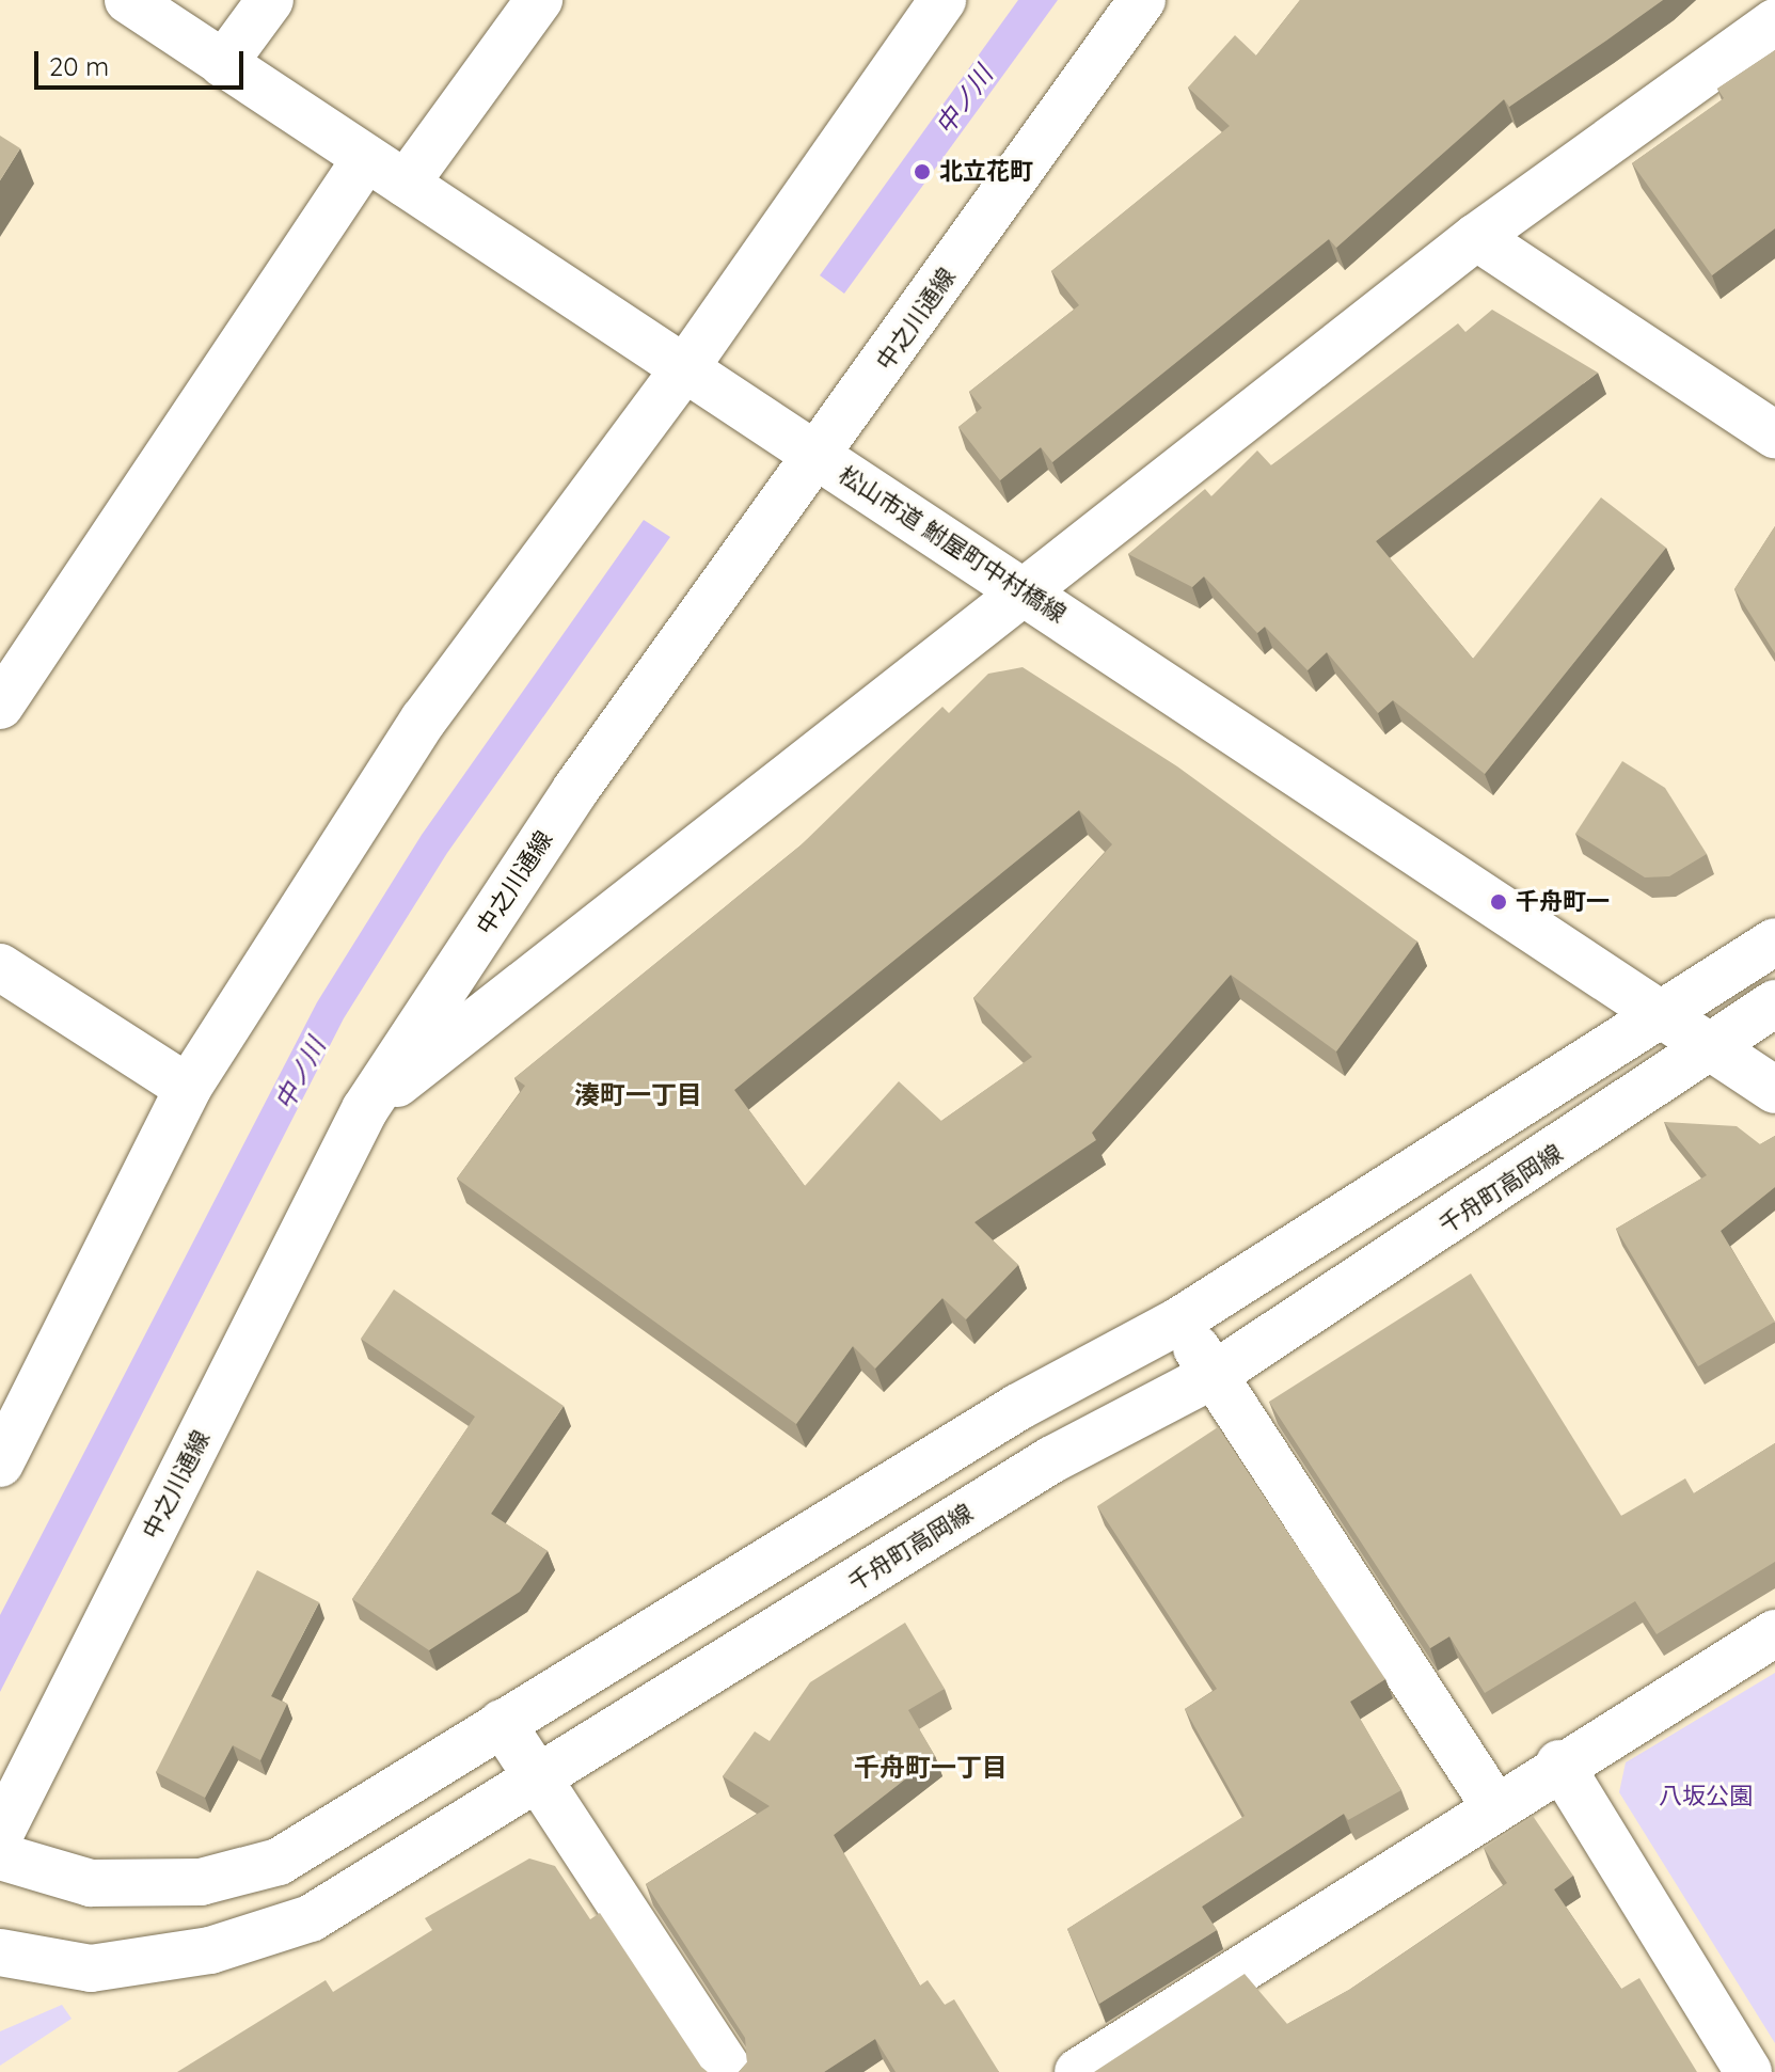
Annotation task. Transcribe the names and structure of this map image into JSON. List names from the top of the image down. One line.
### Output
{"streets":{"street":["中之川通線","松山市道 鮒屋町中村橋線","千舟町高岡線"]},"crossings":[["中之川通線","松山市道 鮒屋町中村橋線"],["松山市道 鮒屋町中村橋線","千舟町高岡線"]],"districts":["湊町一丁目","千舟町一丁目"],"water":["中ノ川"],"parks":["八坂公園"],"places":["北立花町","千舟町一"],"scale_bar":"20 m"}
